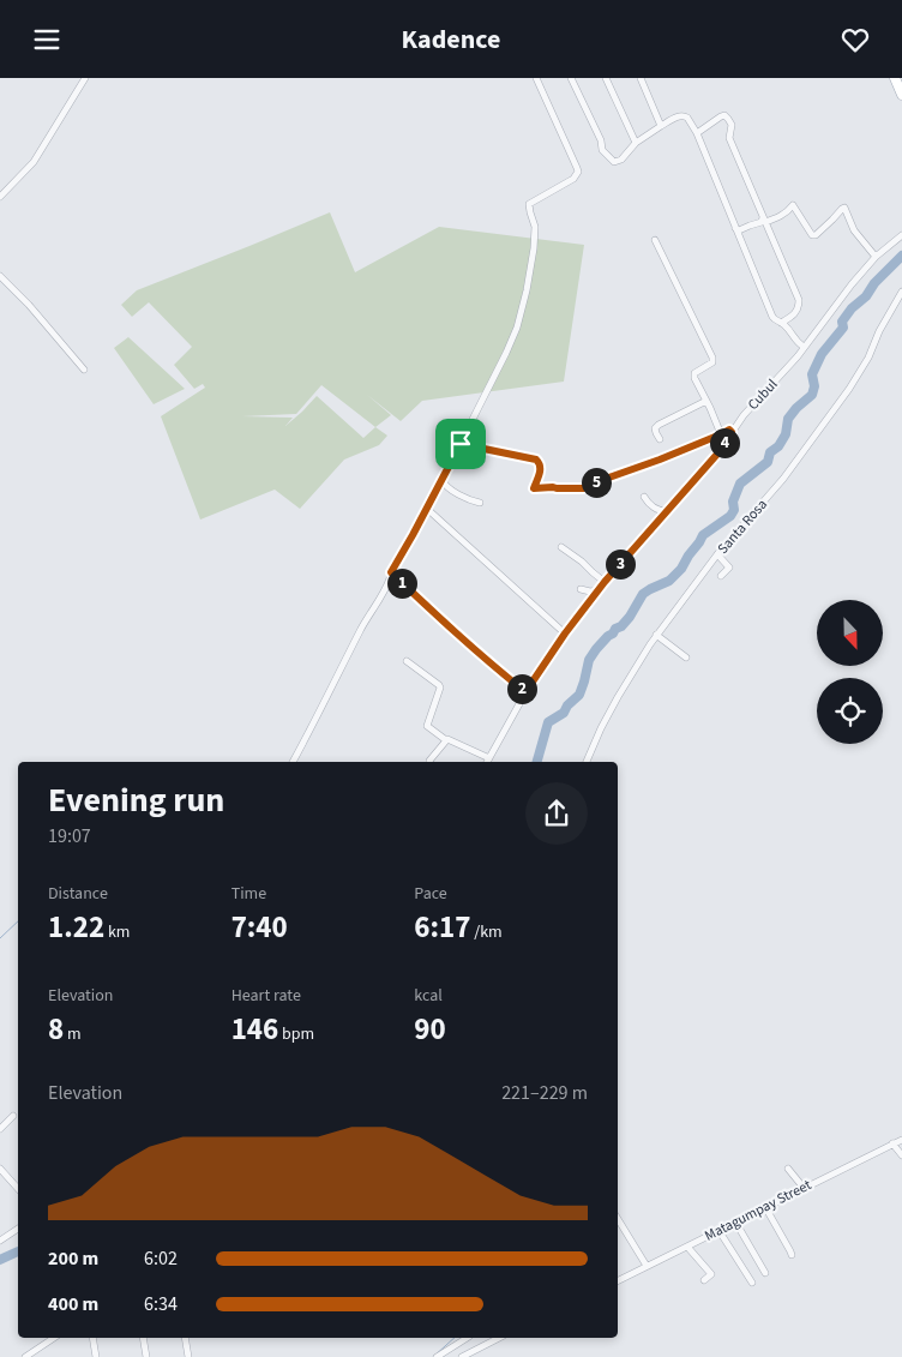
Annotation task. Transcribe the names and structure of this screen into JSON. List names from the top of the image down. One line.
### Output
{"streets":{"street":["Cubul","Santa Rosa","Matagumpay Street"]},"north":"bottom","page":{"header":"Kadence","pins":["4","5","3","1","2"],"heading":["Evening run","19:07"],"stats":[["Distance","1.22 km"],["Time","7:40"],["Pace","6:17 /km"],["Elevation","8 m"],["Heart rate","146 bpm"],["kcal","90"]],"chart":["Elevation","221–229 m"],"list":[{"name":"200 m","note":"6:02"},{"name":"400 m","note":"6:34"}]}}
